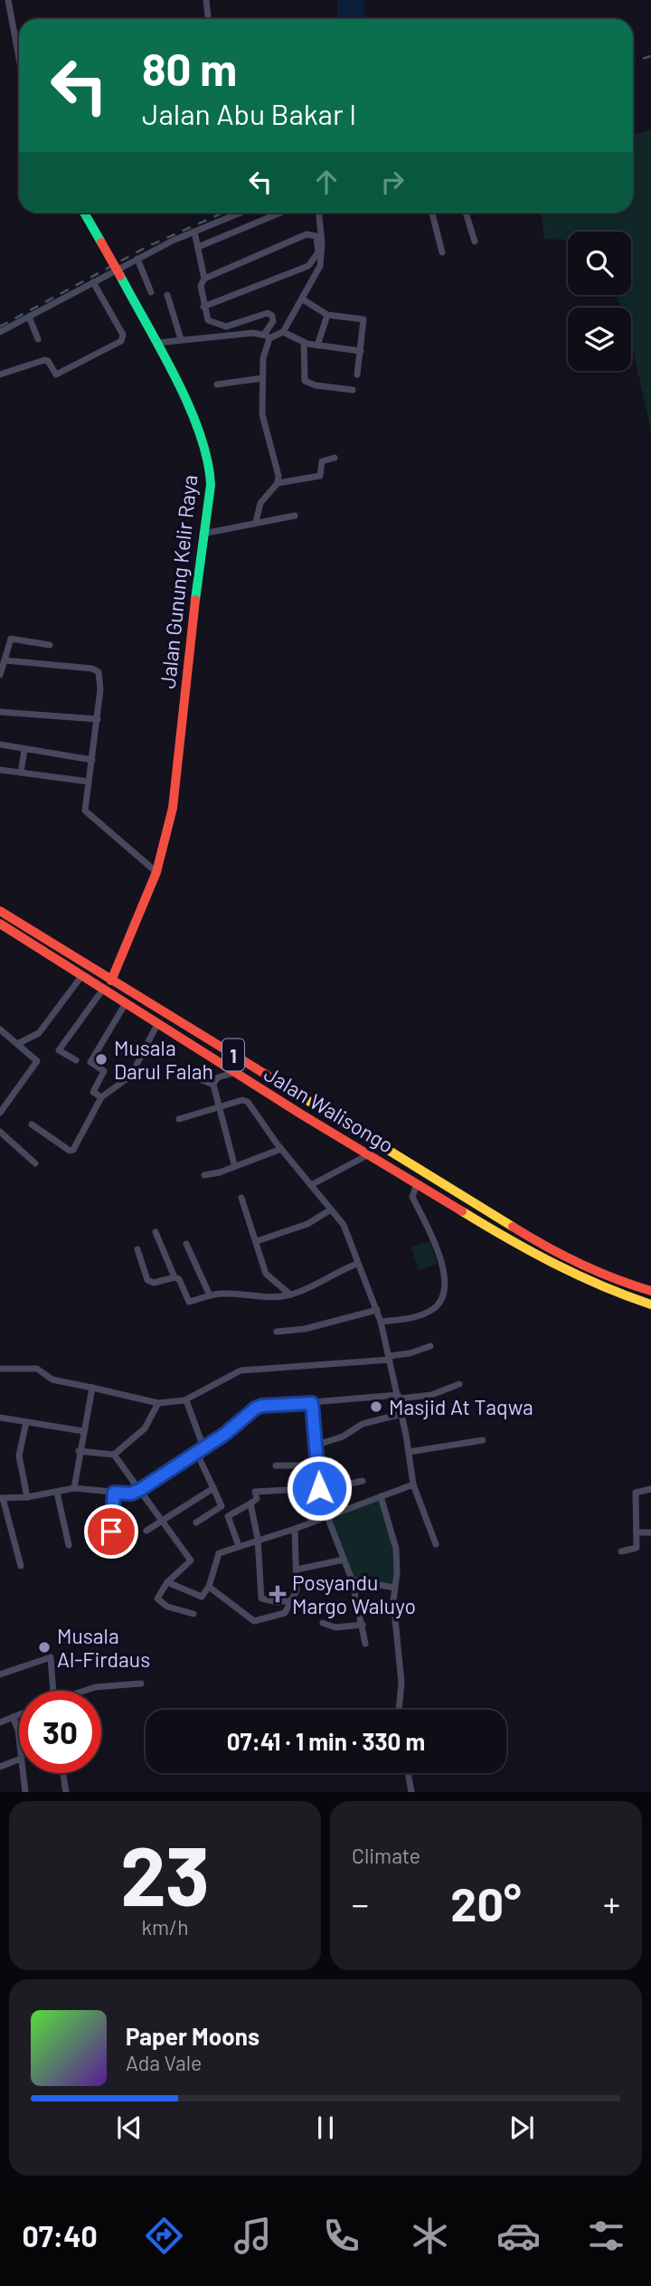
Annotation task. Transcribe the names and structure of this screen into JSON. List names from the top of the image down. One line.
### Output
{"streets":{"main road":["Jalan Gunung Kelir Raya","1","Jalan Walisongo"]},"crossings":[["Jalan Gunung Kelir Raya","Jalan Walisongo"]],"places":{"other":["Musala Darul Falah","Masjid At Taqwa","Musala Al-Firdaus"],"health":["Posyandu Margo Waluyo"]},"page":{"turn":["80 m","Jalan Abu Bakar I"],"limit":"30","trip":"07:41 · 1 min · 330 m","tile":[["23","km/h"],"Climate"],"heat":["−","20°","+"],"song":["Paper Moons","Ada Vale"],"tabs":"07:40"}}
